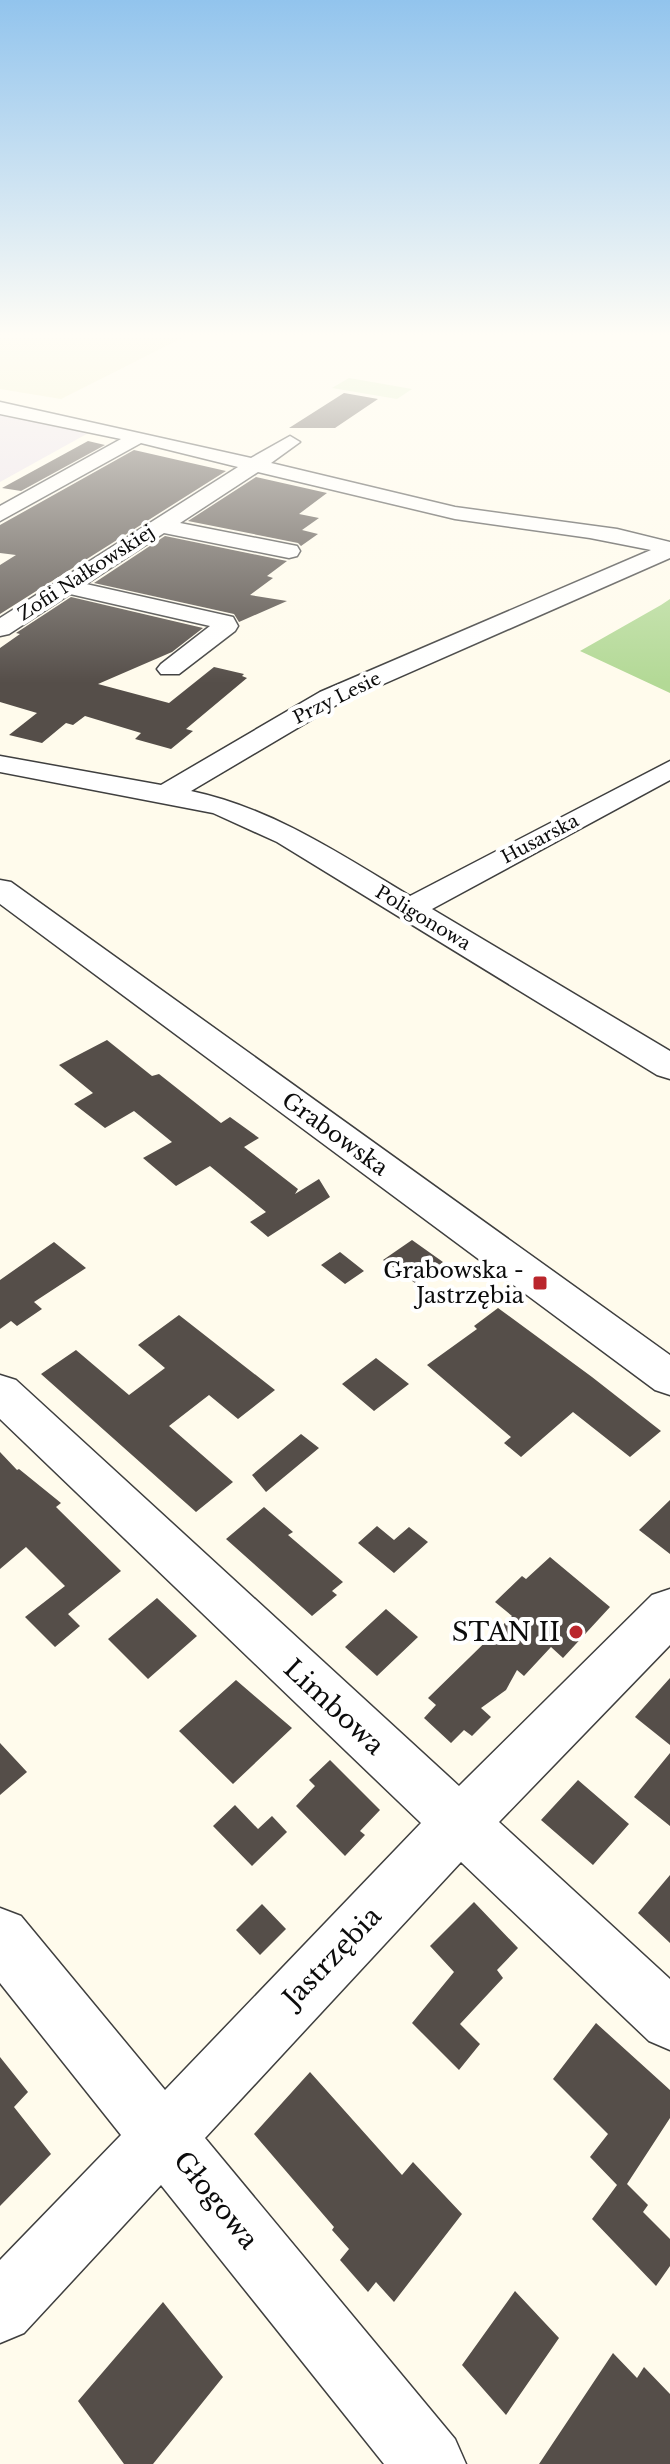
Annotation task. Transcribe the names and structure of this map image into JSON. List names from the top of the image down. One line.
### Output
{"streets":{"street":["Zofii Nałkowskiej","Przy Lesie","Husarska","Poligonowa","Grabowska","Limbowa","Jastrzębia","Głogowa"]},"crossings":[["Przy Lesie","Poligonowa"],["Husarska","Poligonowa"],["Limbowa","Jastrzębia"],["Jastrzębia","Głogowa"]],"places":{"transit":["Grabowska - Jastrzębia"],"other":["STAN II"]}}
